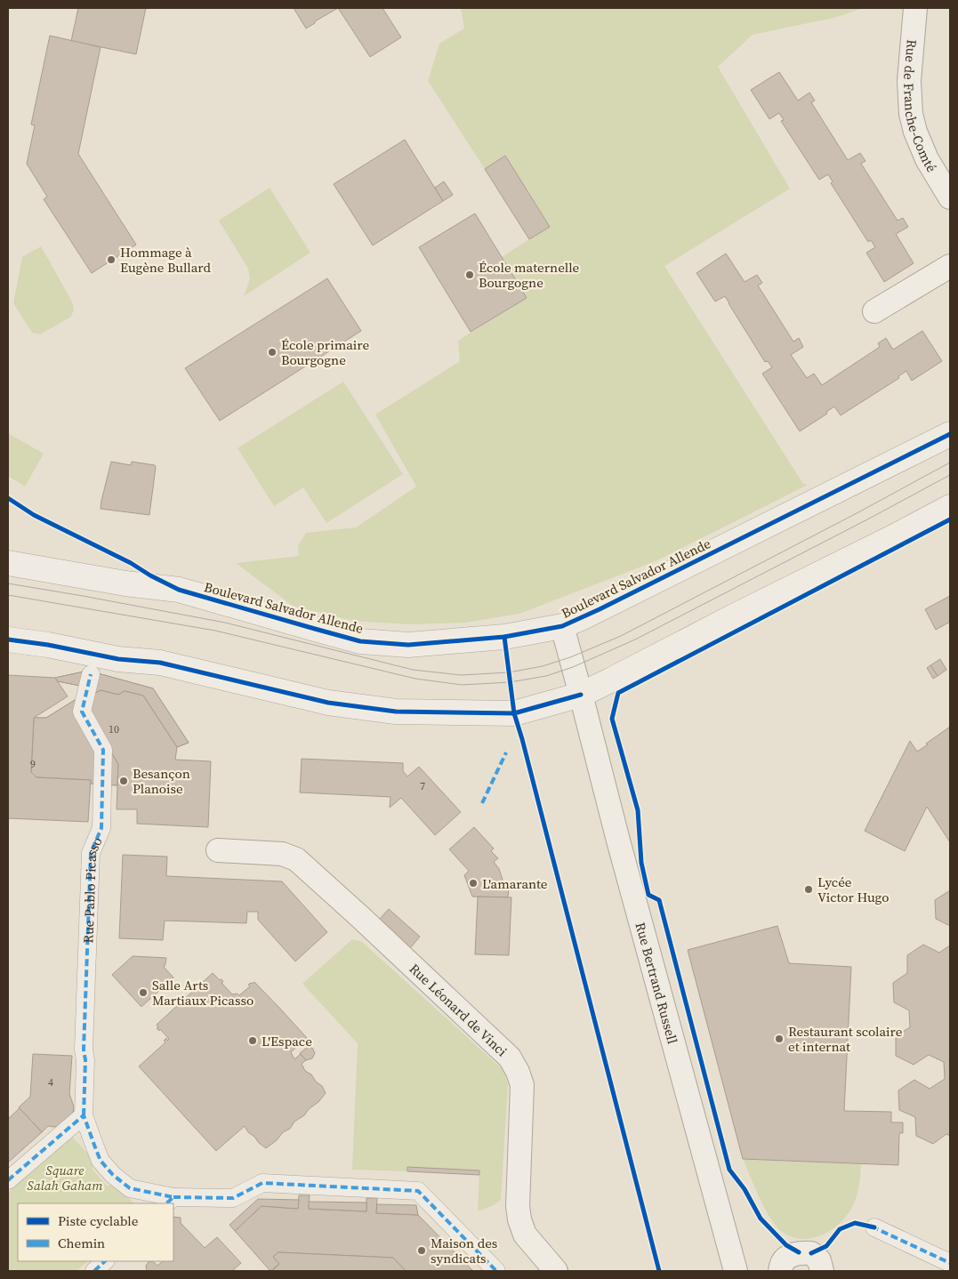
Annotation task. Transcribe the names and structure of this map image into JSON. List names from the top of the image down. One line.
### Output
{"streets":{"street":["Rue de Franche-Comté","Boulevard Salvador Allende","Rue Pablo Picasso","Rue Bertrand Russell","Rue Léonard de Vinci"]},"crossings":[["Boulevard Salvador Allende","Rue Bertrand Russell"]],"parks":["Square Salah Gaham"],"places":["Hommage à Eugène Bullard","École maternelle Bourgogne","École primaire Bourgogne","Besançon Planoise","L'amarante","Lycée Victor Hugo","Salle Arts Martiaux Picasso","Restaurant scolaire et internat","L'Espace","Maison des syndicats"],"house_numbers":["10","9","7","4"],"legend":["Piste cyclable","Chemin"]}
